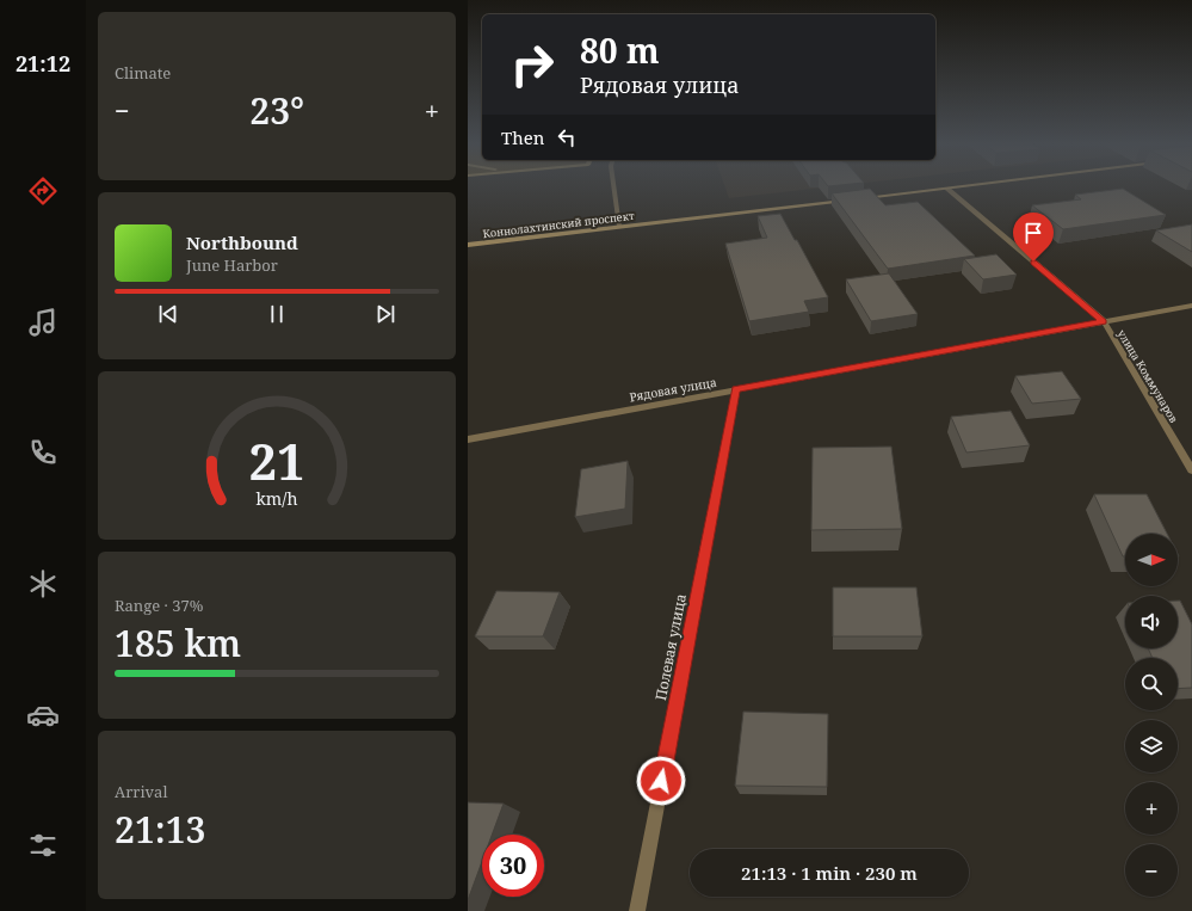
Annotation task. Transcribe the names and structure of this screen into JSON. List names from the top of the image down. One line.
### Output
{"streets":{"main road":["Коннолахтинский проспект"],"street":["улица Коммунаров","Рядовая улица","Полевая улица"]},"crossings":[["улица Коммунаров","Рядовая улица"],["Рядовая улица","Полевая улица"]],"north":"right","page":{"tabs":"21:12","tile":["Climate",["Range · 37%","185 km"],["Arrival","21:13"]],"turn":["80 m","Рядовая улица"],"heat":["−","23°","+"],"then":"Then","song":["Northbound","June Harbor"],"map_buttons":["+","−"],"limit":"30","trip":"21:13 · 1 min · 230 m","gauge":["21","km/h"]}}
